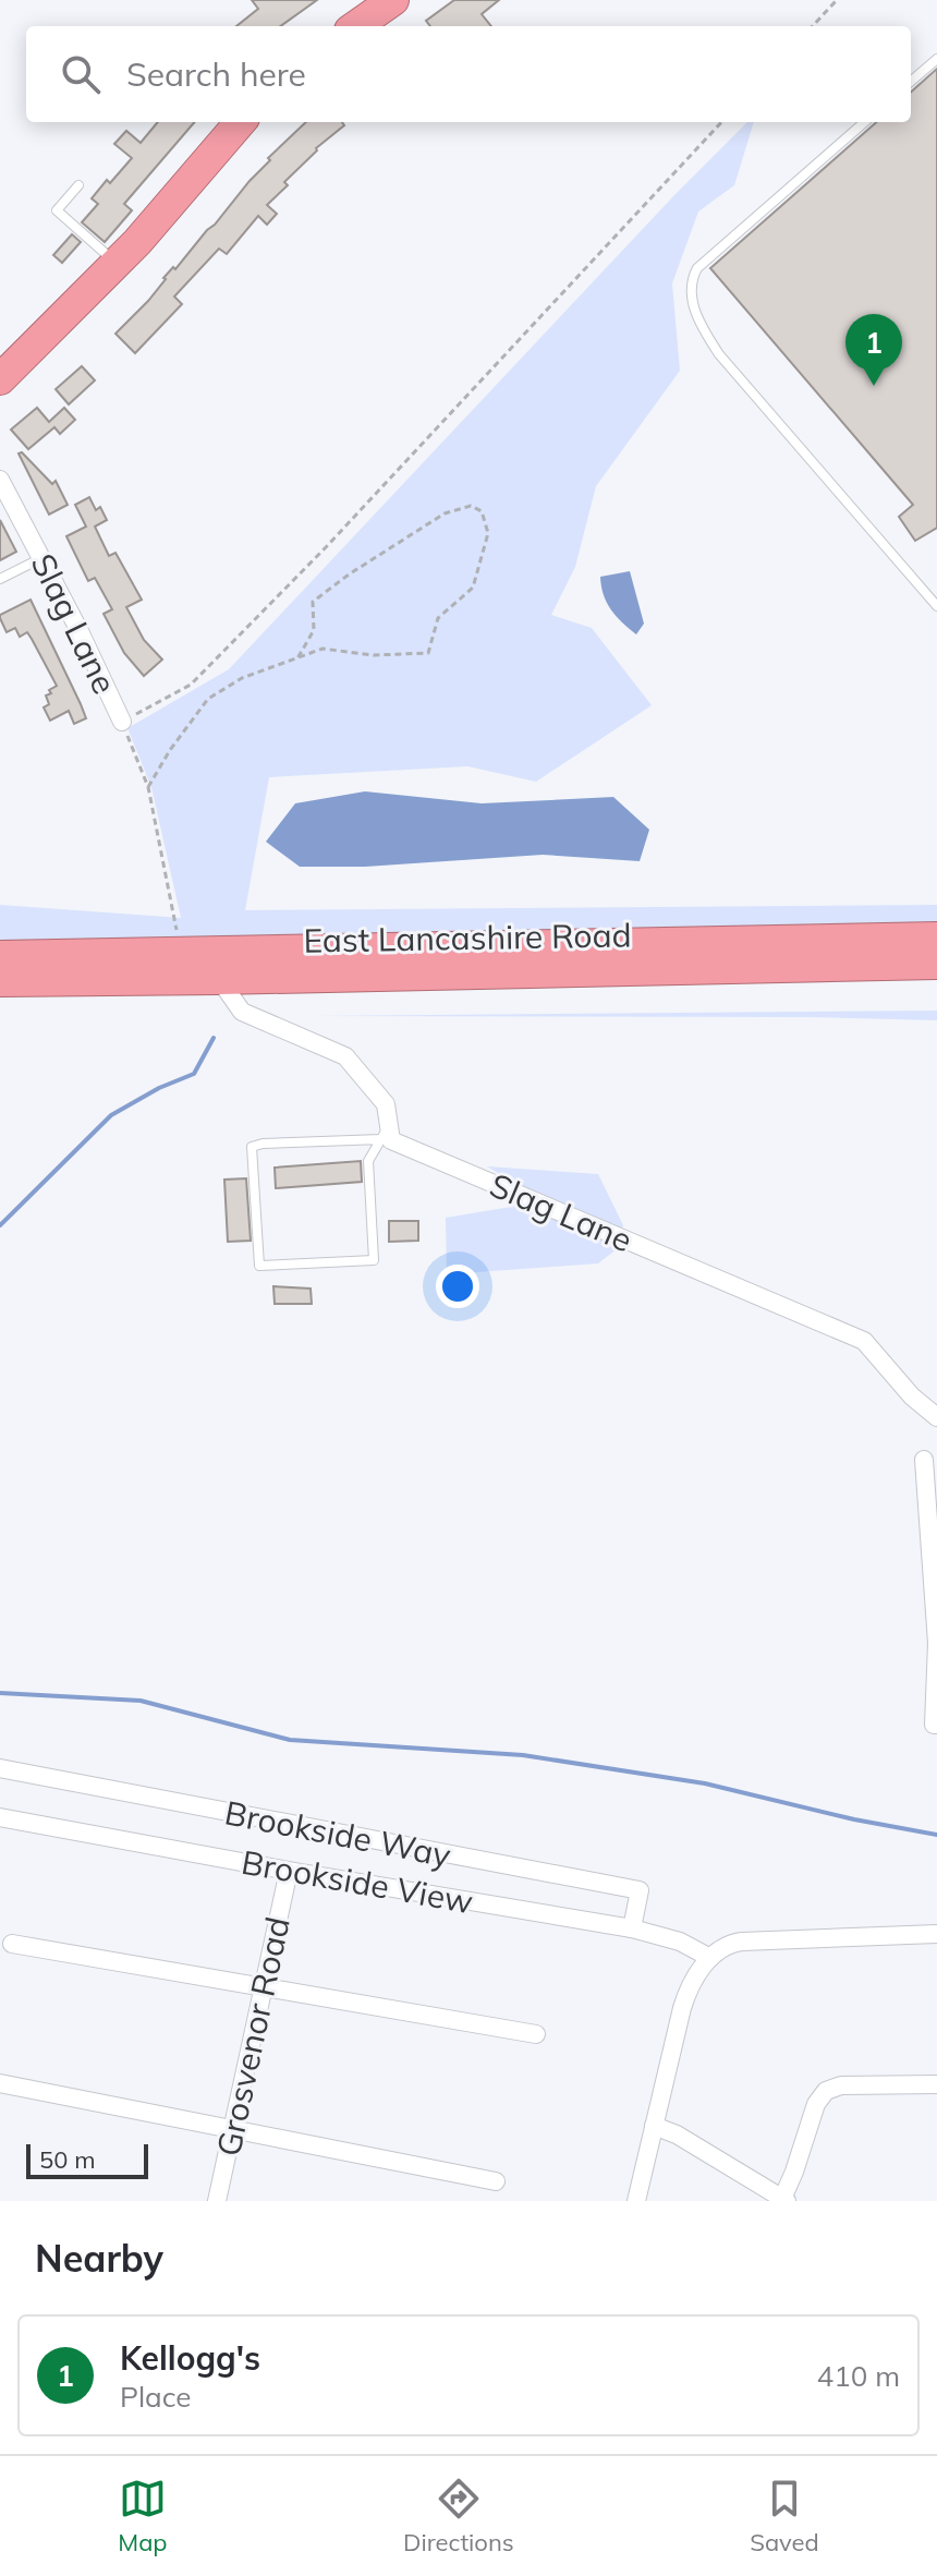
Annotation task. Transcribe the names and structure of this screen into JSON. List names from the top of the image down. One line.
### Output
{"streets":{"highway":["East Lancashire Road"],"street":["Slag Lane","Brookside Way","Brookside View","Grosvenor Road"]},"crossings":[["Slag Lane","East Lancashire Road"],["Brookside Way","Brookside View"],["Brookside View","Grosvenor Road"]],"scale_bar":"50 m","page":{"search":"Search here","pins":"1","scale":"50 m","heading":"Nearby","list":[{"mark":"1","name":"Kellogg's","note":"Place","value":"410 m"}],"nav":["Map","Directions","Saved"]}}
